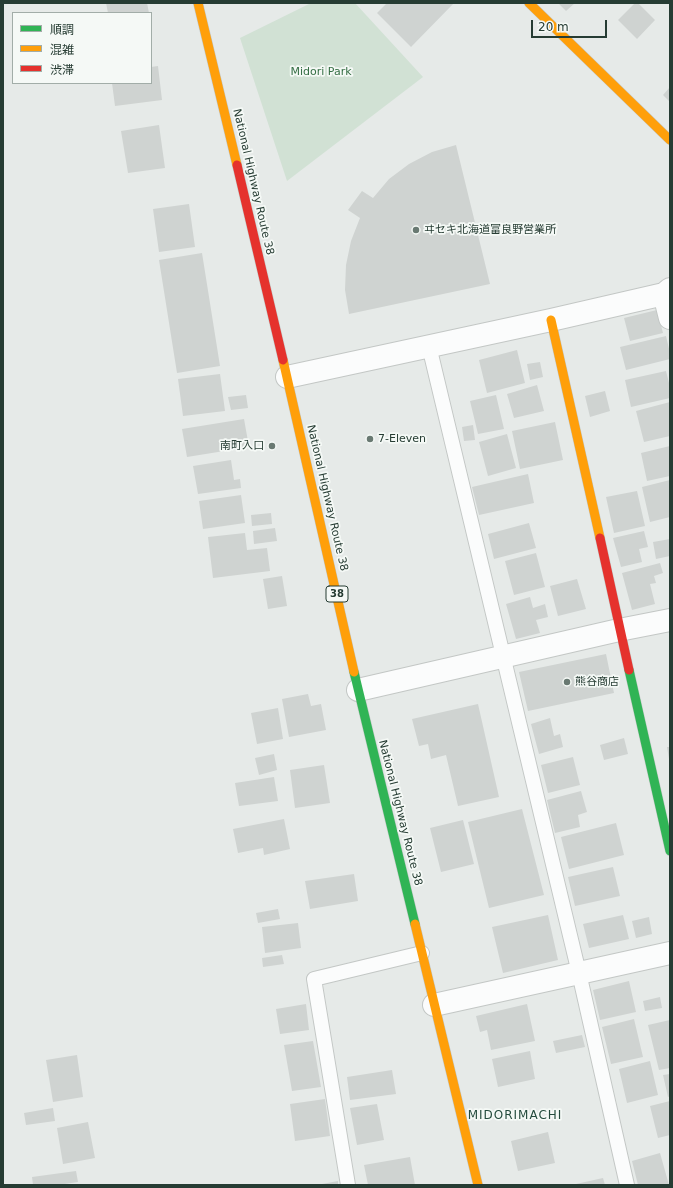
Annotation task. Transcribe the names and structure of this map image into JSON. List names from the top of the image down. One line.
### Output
{"streets":{"main road":["National Highway Route 38","38"]},"districts":["MIDORIMACHI"],"parks":["Midori Park"],"places":["ヰセキ北海道富良野営業所","7-Eleven","南町入口","熊谷商店"],"legend":["順調","混雑","渋滞"],"scale_bar":"20 m"}
